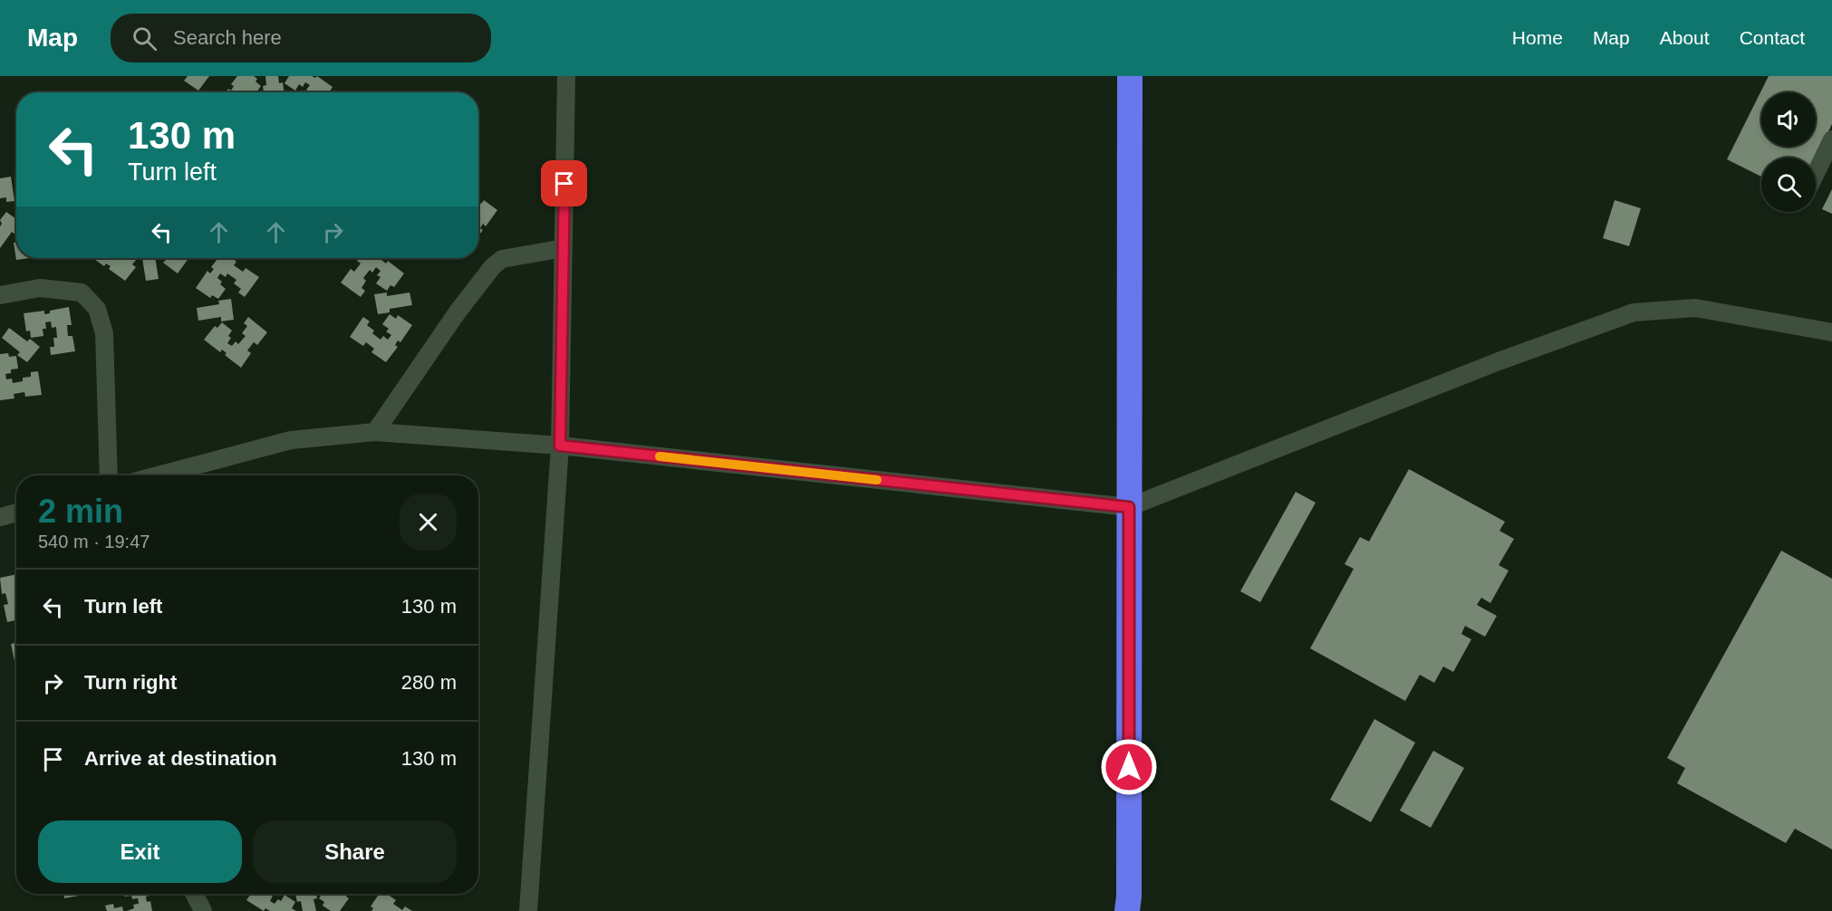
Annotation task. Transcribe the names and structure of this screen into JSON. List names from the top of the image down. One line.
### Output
{"page":{"header":"Map","search":"Search here","nav":["Home","Map","About","Contact"],"turn":["130 m","Turn left"],"heading":["2 min","540 m · 19:47"],"list":[{"name":"Turn left","value":"130 m"},{"name":"Turn right","value":"280 m"},{"name":"Arrive at destination","value":"130 m"}],"buttons":["Exit","Share"]}}
